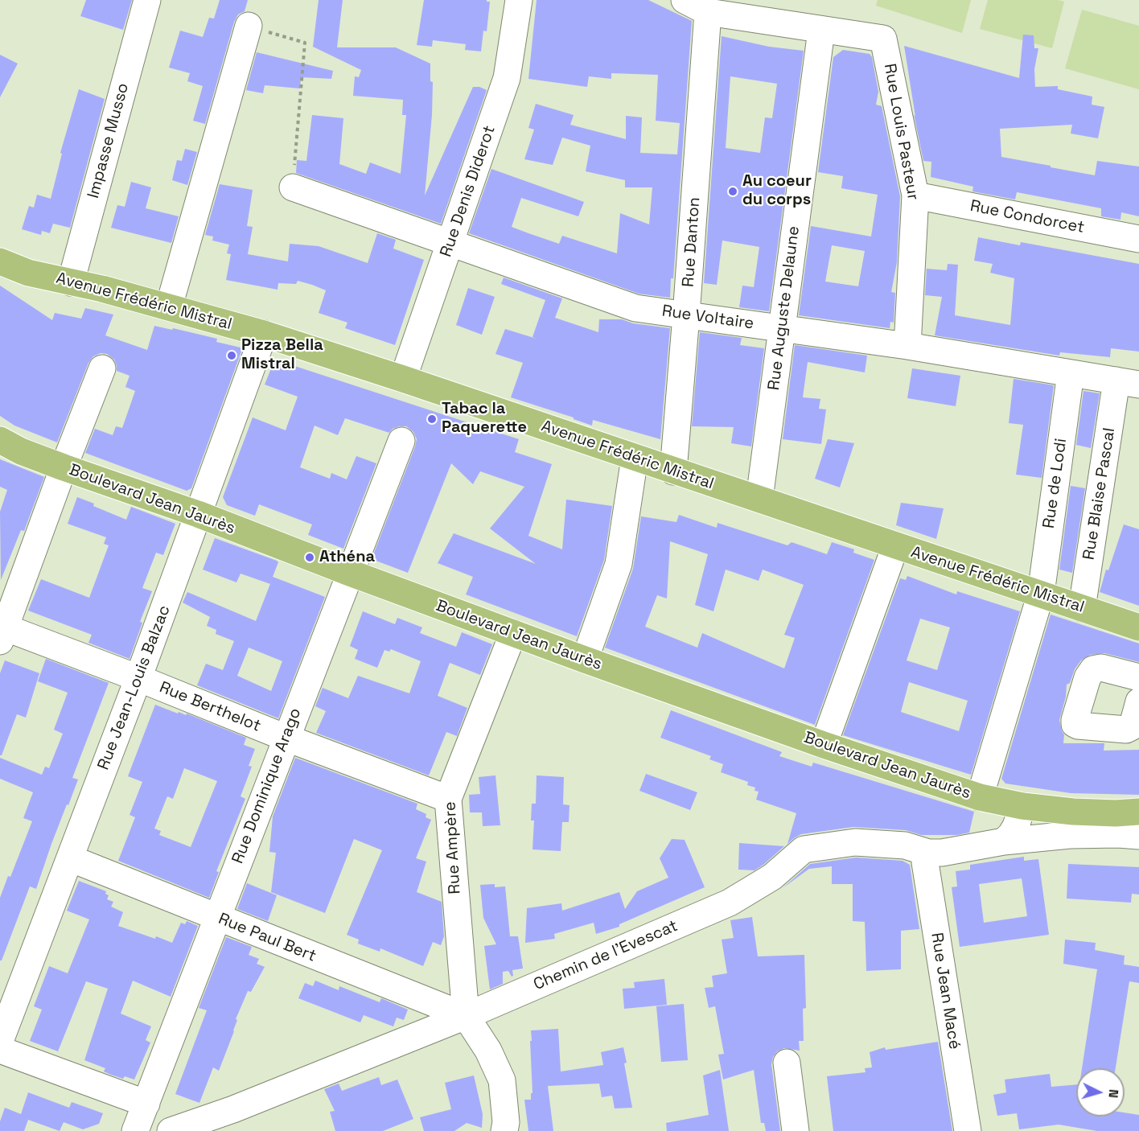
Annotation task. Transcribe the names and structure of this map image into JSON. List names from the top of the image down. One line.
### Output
{"streets":{"main road":["Avenue Frédéric Mistral","Boulevard Jean Jaurès"],"street":["Rue Louis Pasteur","Impasse Musso","Rue Denis Diderot","Rue Condorcet","Rue Danton","Rue Auguste Delaune","Rue Voltaire","Rue de Lodi","Rue Blaise Pascal","Rue Jean-Louis Balzac","Rue Berthelot","Rue Dominique Arago","Rue Ampère","Rue Paul Bert","Chemin de l'Evescat","Rue Jean Macé"]},"crossings":[["Rue Louis Pasteur","Rue Condorcet"],["Rue Louis Pasteur","Rue Auguste Delaune"],["Rue Louis Pasteur","Rue Voltaire"],["Impasse Musso","Avenue Frédéric Mistral"],["Rue Denis Diderot","Avenue Frédéric Mistral"],["Rue Denis Diderot","Rue Voltaire"],["Rue Danton","Avenue Frédéric Mistral"],["Rue Danton","Rue Voltaire"],["Avenue Frédéric Mistral","Rue Auguste Delaune"],["Avenue Frédéric Mistral","Rue de Lodi"],["Avenue Frédéric Mistral","Rue Blaise Pascal"],["Avenue Frédéric Mistral","Rue Jean-Louis Balzac"],["Rue Auguste Delaune","Rue Voltaire"],["Rue Voltaire","Rue de Lodi"],["Rue Voltaire","Rue Blaise Pascal"],["Rue de Lodi","Boulevard Jean Jaurès"],["Boulevard Jean Jaurès","Rue Jean-Louis Balzac"],["Boulevard Jean Jaurès","Rue Dominique Arago"],["Boulevard Jean Jaurès","Rue Ampère"],["Rue Jean-Louis Balzac","Rue Berthelot"],["Rue Jean-Louis Balzac","Rue Paul Bert"],["Rue Berthelot","Rue Dominique Arago"],["Rue Berthelot","Rue Ampère"],["Rue Dominique Arago","Rue Paul Bert"],["Rue Ampère","Rue Paul Bert"],["Rue Ampère","Chemin de l'Evescat"],["Rue Paul Bert","Chemin de l'Evescat"],["Chemin de l'Evescat","Rue Jean Macé"]],"places":["Au coeur du corps","Pizza Bella Mistral","Tabac la Paquerette","Athéna"],"north":"right"}
